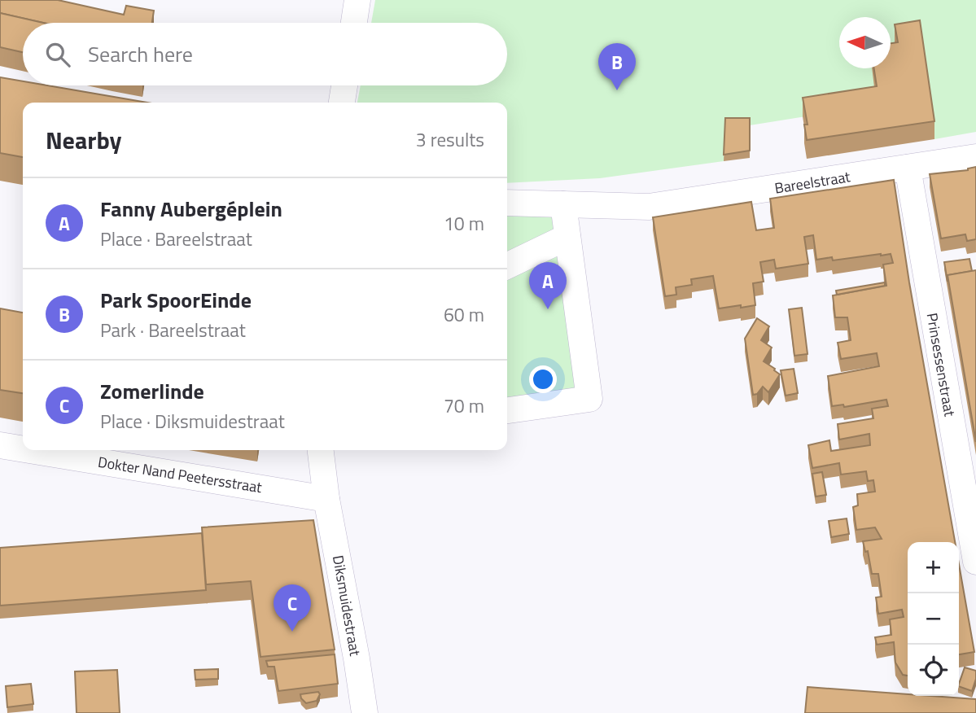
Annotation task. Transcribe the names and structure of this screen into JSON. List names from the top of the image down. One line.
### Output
{"streets":{"street":["Bareelstraat","Prinsessenstraat","Dokter Nand Peetersstraat","Diksmuidestraat"]},"crossings":[["Bareelstraat","Prinsessenstraat"],["Dokter Nand Peetersstraat","Diksmuidestraat"]],"north":"left","page":{"search":"Search here","pins":["B","A","C"],"heading":["Nearby","3 results"],"list":[{"mark":"A","name":"Fanny Aubergéplein","note":"Place · Bareelstraat","value":"10 m"},{"mark":"B","name":"Park SpoorEinde","note":"Park · Bareelstraat","value":"60 m"},{"mark":"C","name":"Zomerlinde","note":"Place · Diksmuidestraat","value":"70 m"}],"map_buttons":["+","−"]}}
